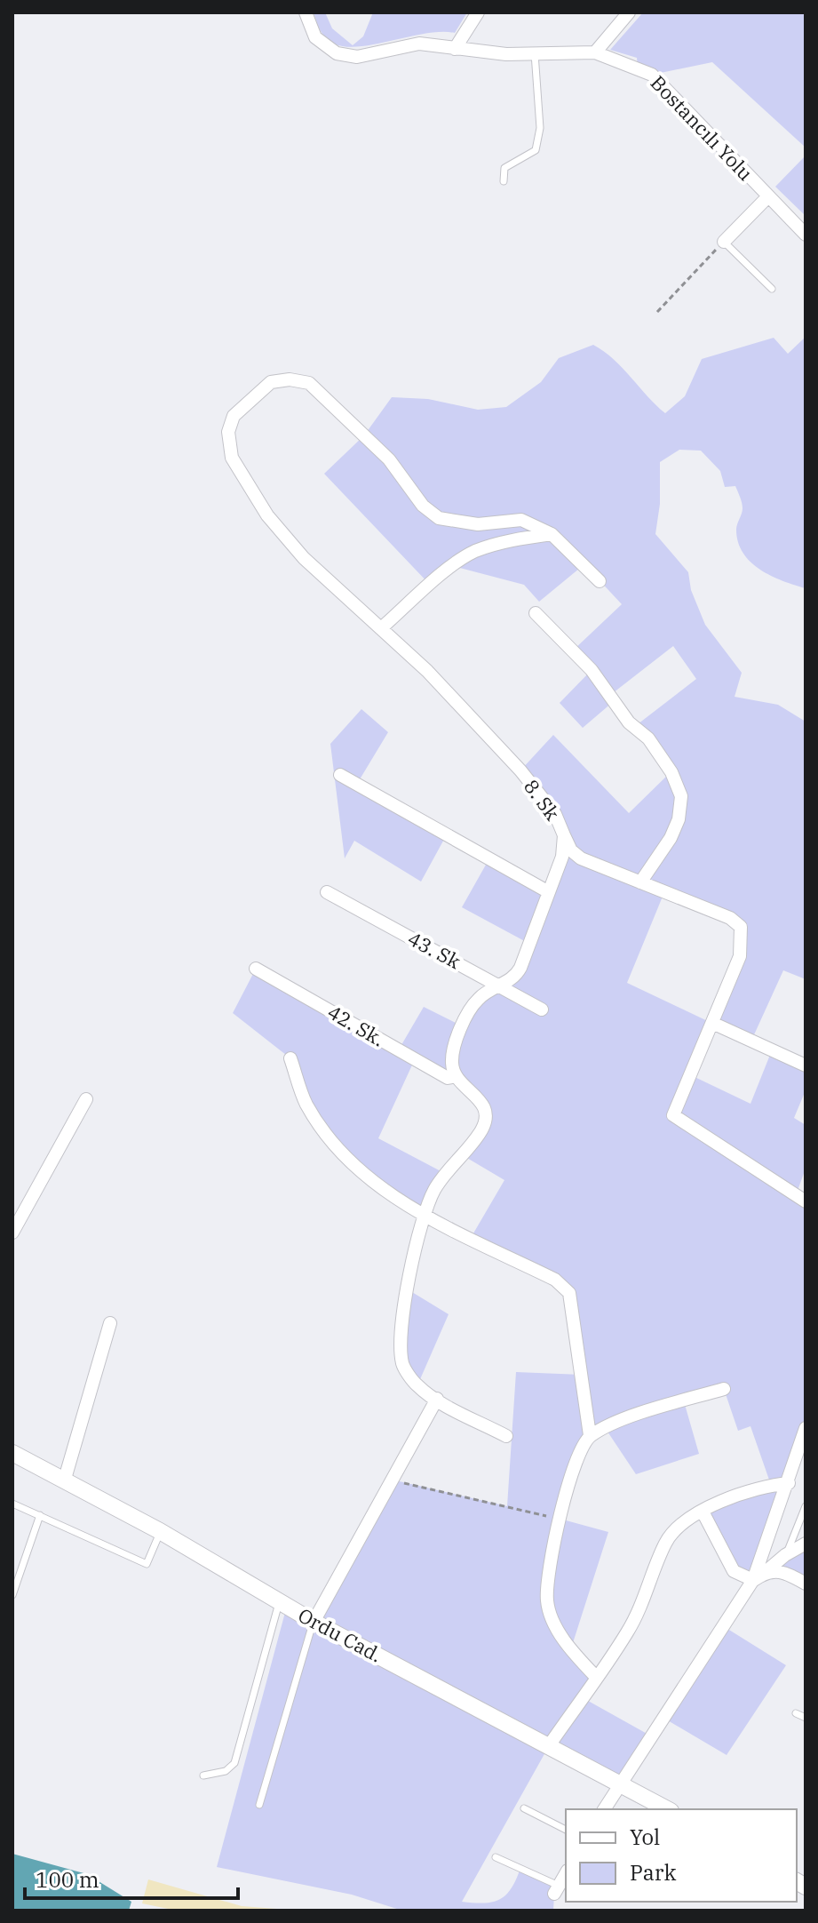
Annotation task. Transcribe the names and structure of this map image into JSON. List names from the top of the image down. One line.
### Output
{"streets":{"main road":["Ordu Cad."],"street":["Bostancılı Yolu","8. Sk","43. Sk","42. Sk."]},"crossings":[["8. Sk","43. Sk"],["8. Sk","42. Sk."]],"legend":["Yol","Park"],"scale_bar":"100 m"}
